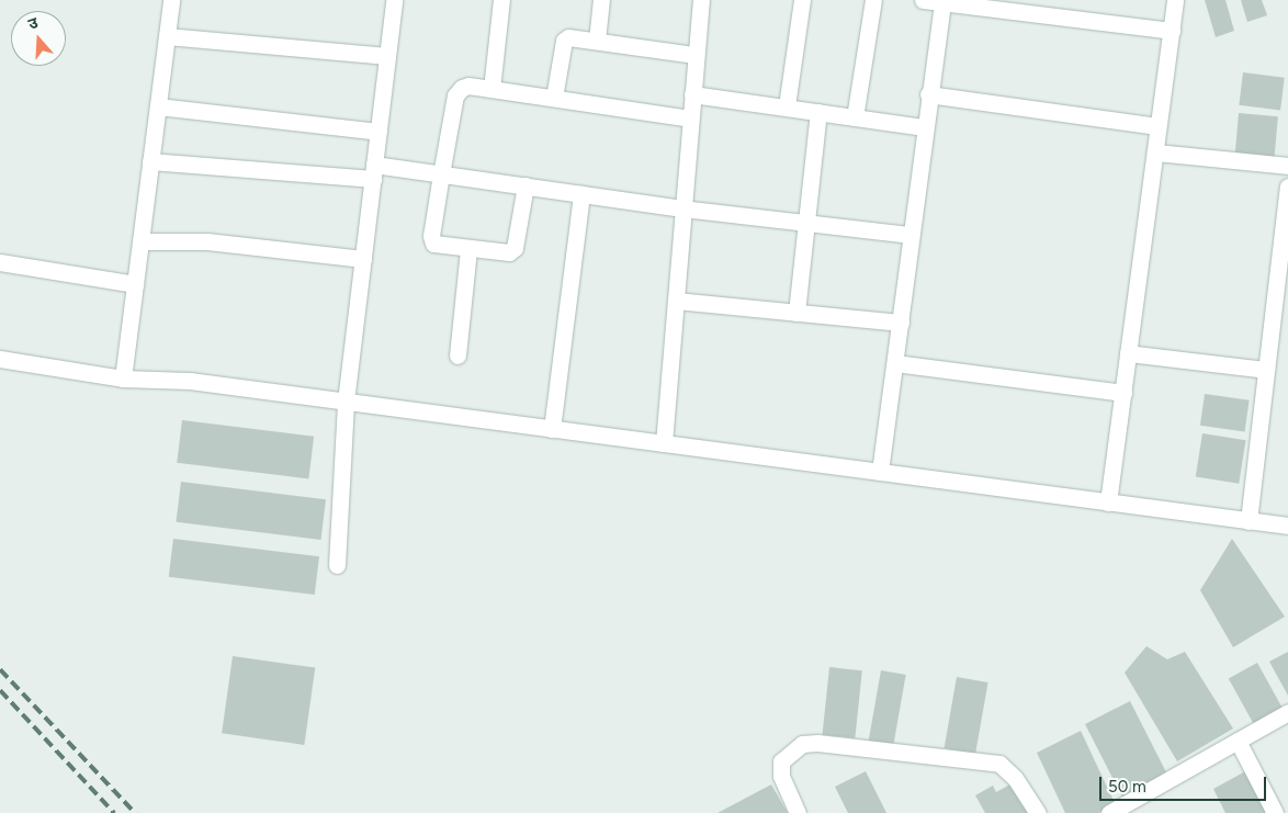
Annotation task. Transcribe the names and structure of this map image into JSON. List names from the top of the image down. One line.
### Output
{"scale_bar":"50 m","north":"top"}
